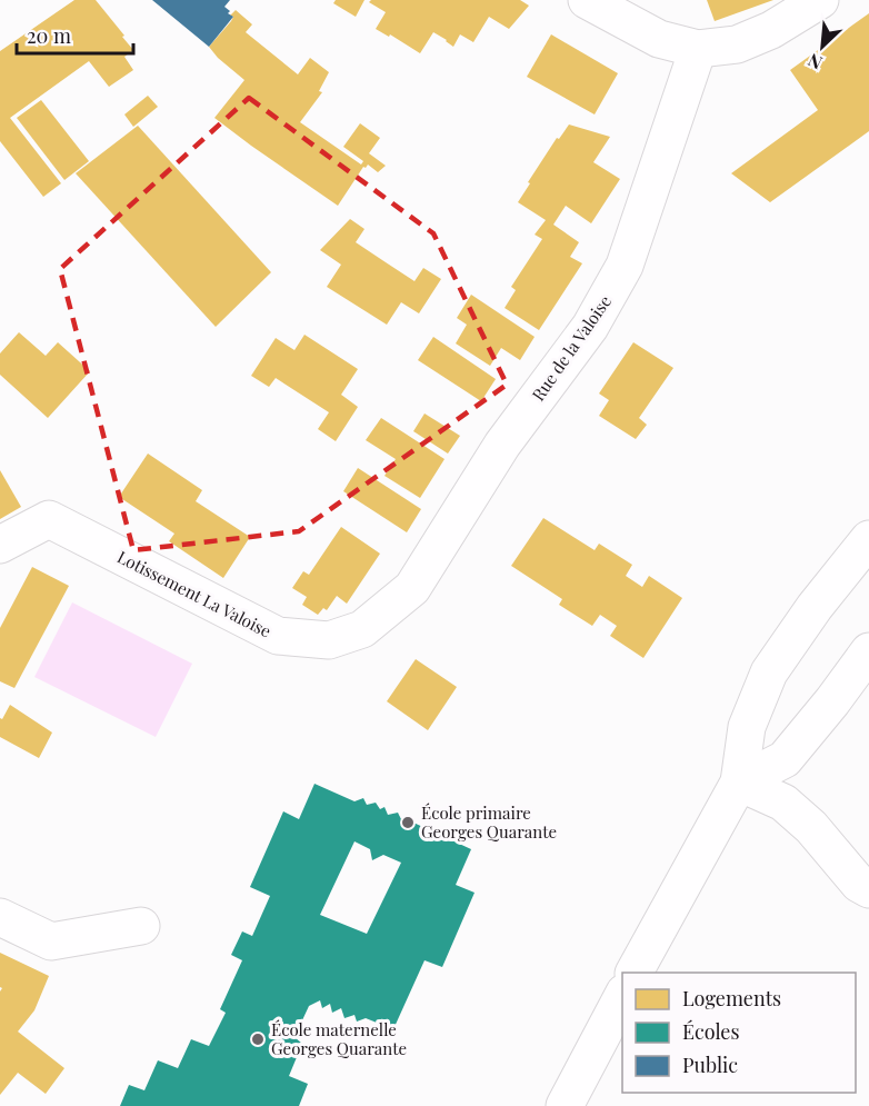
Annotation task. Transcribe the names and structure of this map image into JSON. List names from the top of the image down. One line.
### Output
{"streets":{"street":["Rue de la Valoise","Lotissement La Valoise"]},"crossings":[["Rue de la Valoise","Lotissement La Valoise"]],"places":["École primaire Georges Quarante","École maternelle Georges Quarante"],"legend":["Logements","Écoles","Public"],"scale_bar":"20 m","north":"bottom left"}
